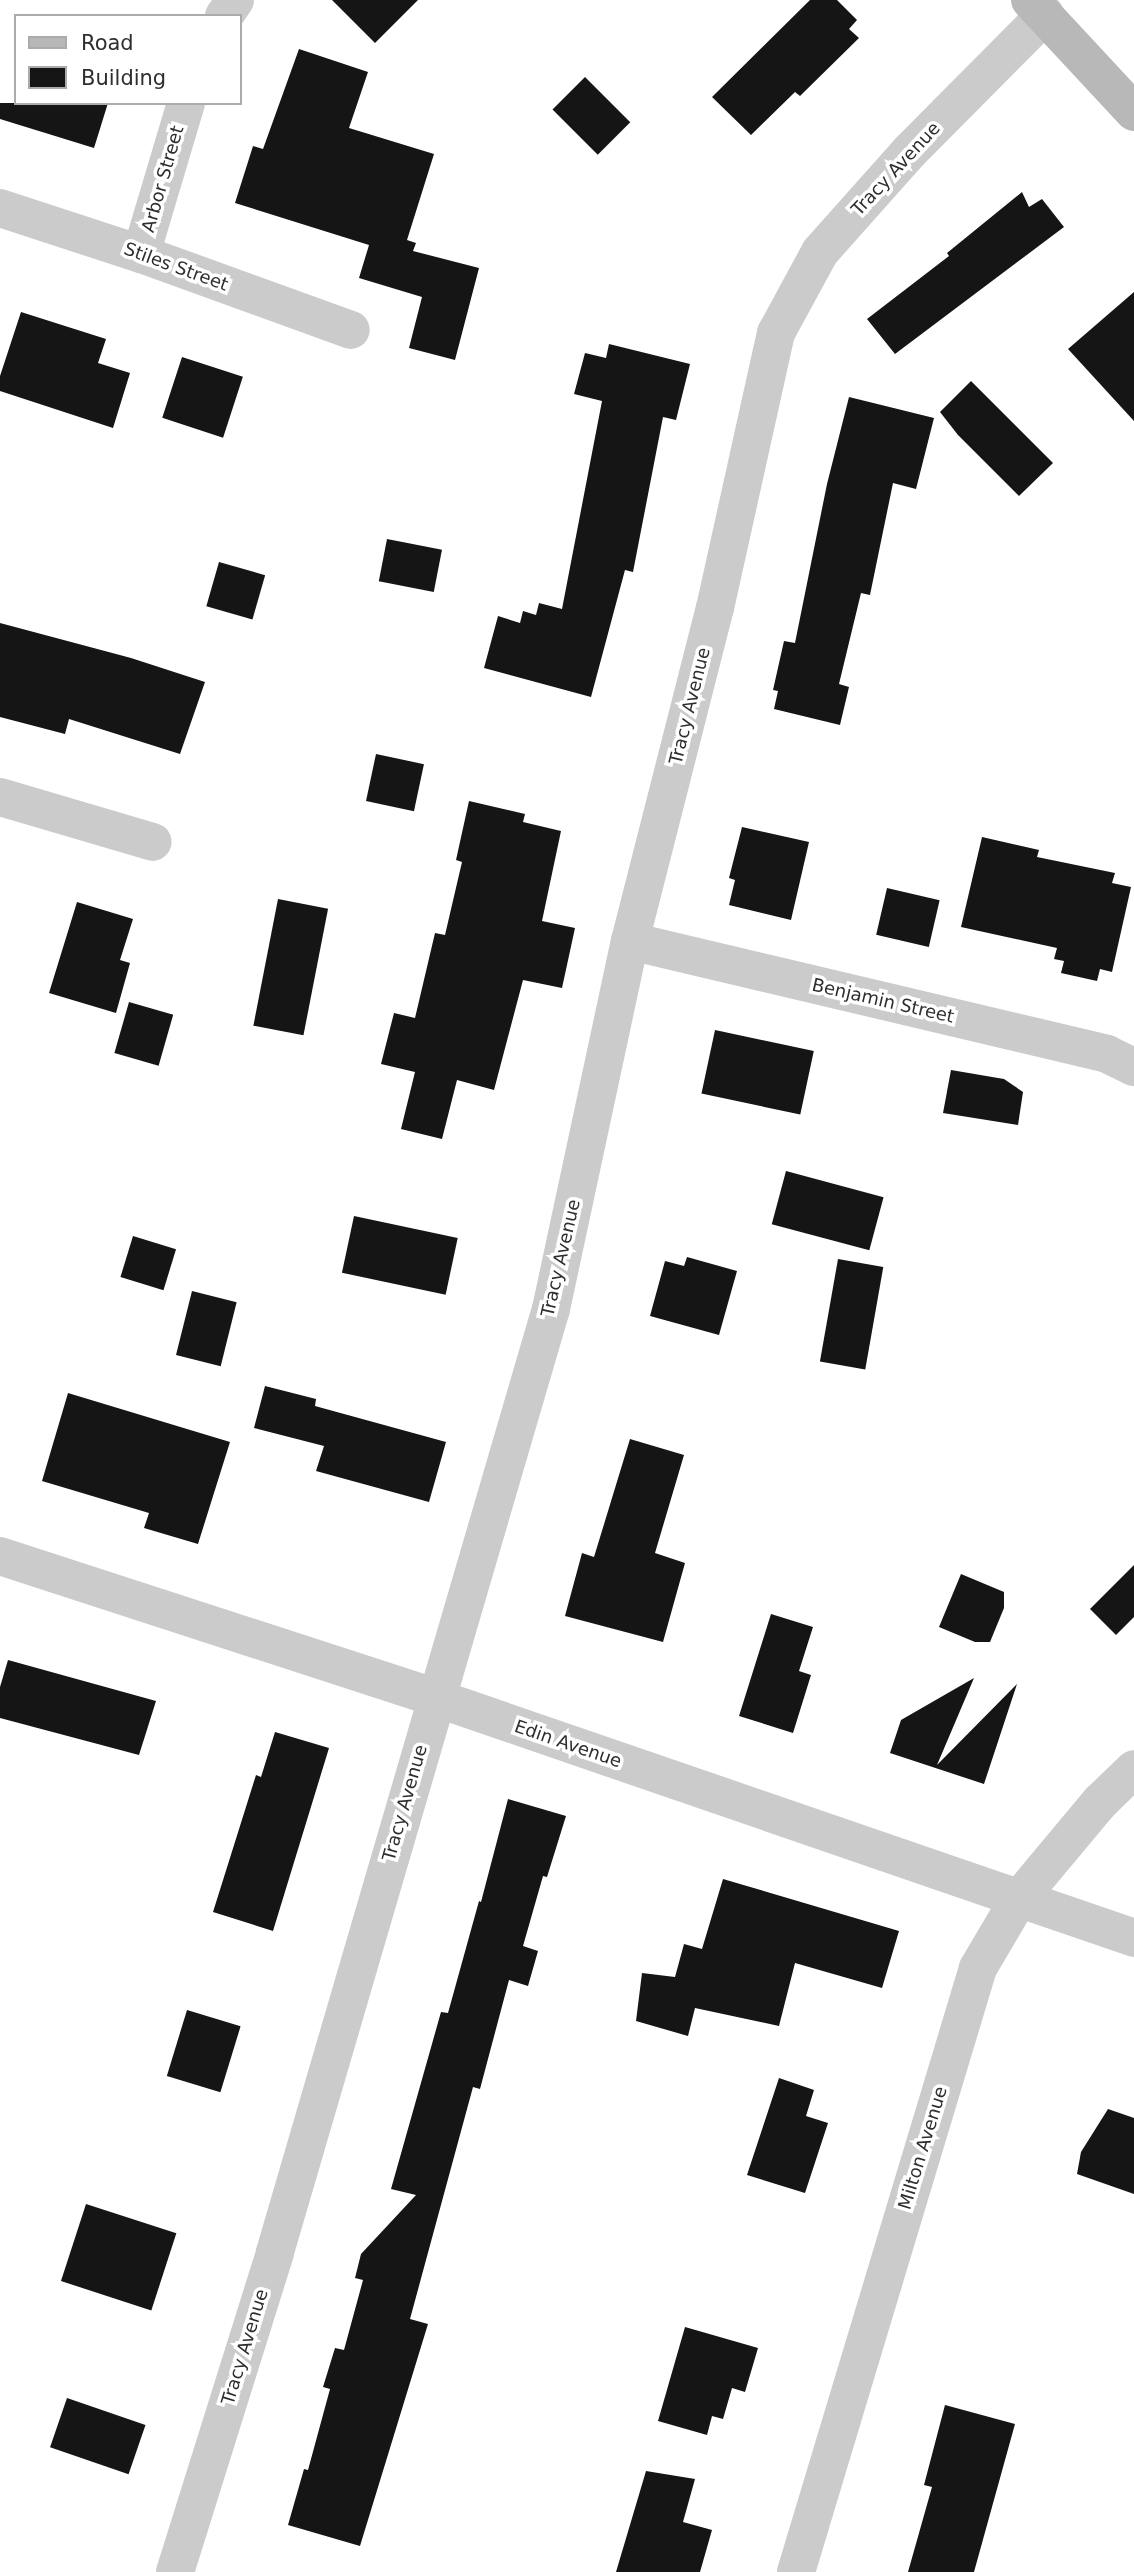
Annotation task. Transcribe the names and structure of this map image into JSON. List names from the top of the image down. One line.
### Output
{"streets":{"street":["Tracy Avenue","Arbor Street","Stiles Street","Benjamin Street","Edin Avenue","Milton Avenue"]},"crossings":[["Tracy Avenue","Benjamin Street"],["Tracy Avenue","Edin Avenue"],["Arbor Street","Stiles Street"],["Edin Avenue","Milton Avenue"]],"legend":["Road","Building"]}
